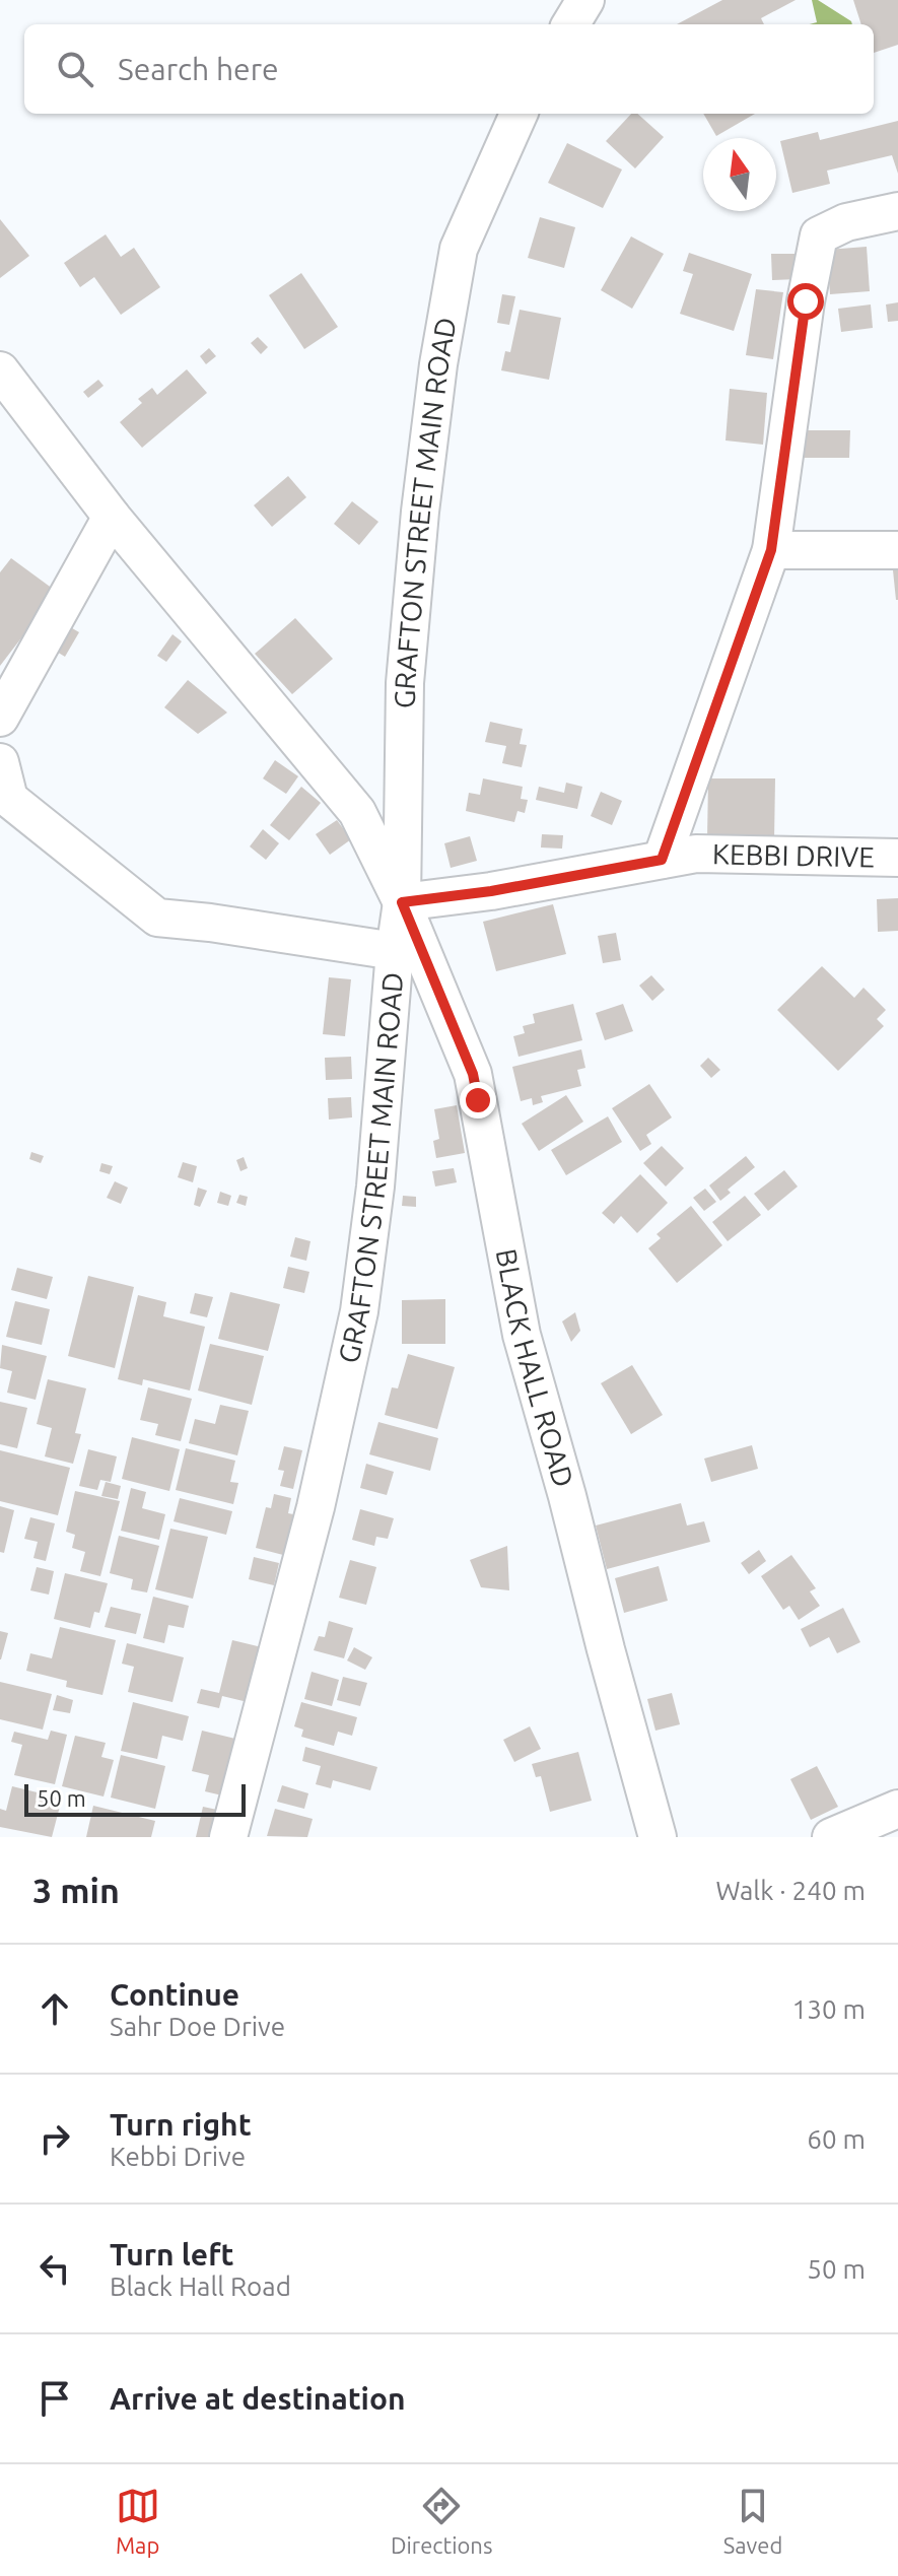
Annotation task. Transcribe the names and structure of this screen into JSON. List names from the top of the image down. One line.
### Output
{"streets":{"street":["GRAFTON STREET MAIN ROAD","KEBBI DRIVE","BLACK HALL ROAD"]},"crossings":[["GRAFTON STREET MAIN ROAD","KEBBI DRIVE"],["GRAFTON STREET MAIN ROAD","BLACK HALL ROAD"],["KEBBI DRIVE","BLACK HALL ROAD"]],"scale_bar":"50 m","north":"top","page":{"search":"Search here","scale":"50 m","heading":["3 min","Walk · 240 m"],"list":[["Continue","Sahr Doe Drive","130 m"],["Turn right","Kebbi Drive","60 m"],["Turn left","Black Hall Road","50 m"],"Arrive at destination"],"nav":["Map","Directions","Saved"]}}
